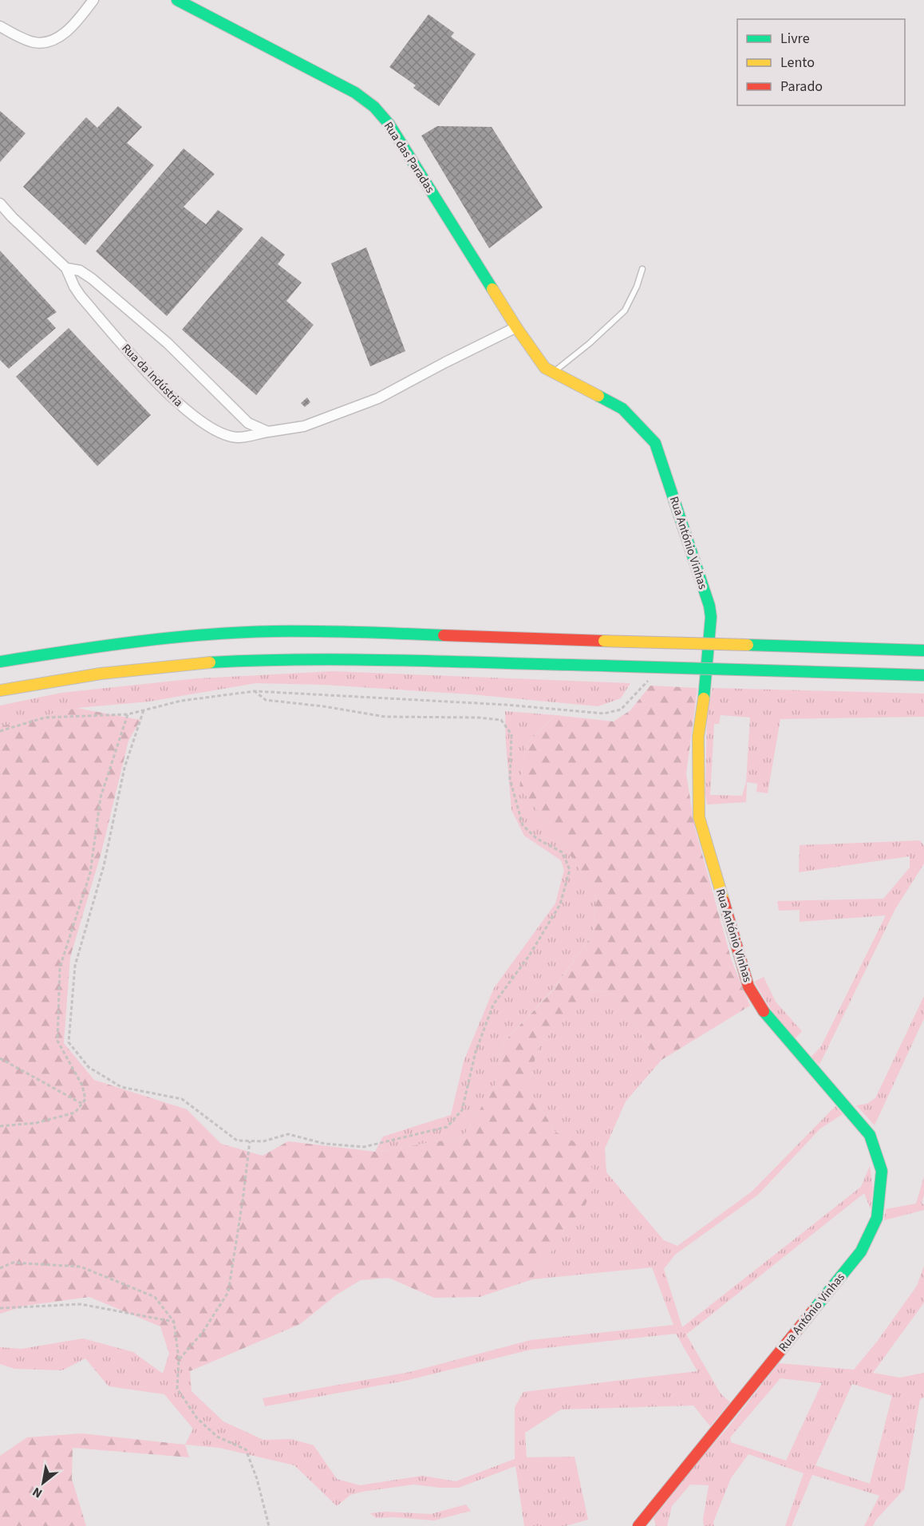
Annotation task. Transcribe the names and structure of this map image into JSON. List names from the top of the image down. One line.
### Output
{"streets":{"main road":["Rua das Paradas","Rua António Vinhas"],"street":["Rua da Indústria"]},"crossings":[["Rua das Paradas","Rua da Indústria"],["Rua das Paradas","Rua António Vinhas"],["Rua da Indústria","Rua António Vinhas"]],"legend":["Livre","Lento","Parado"],"north":"bottom left"}
